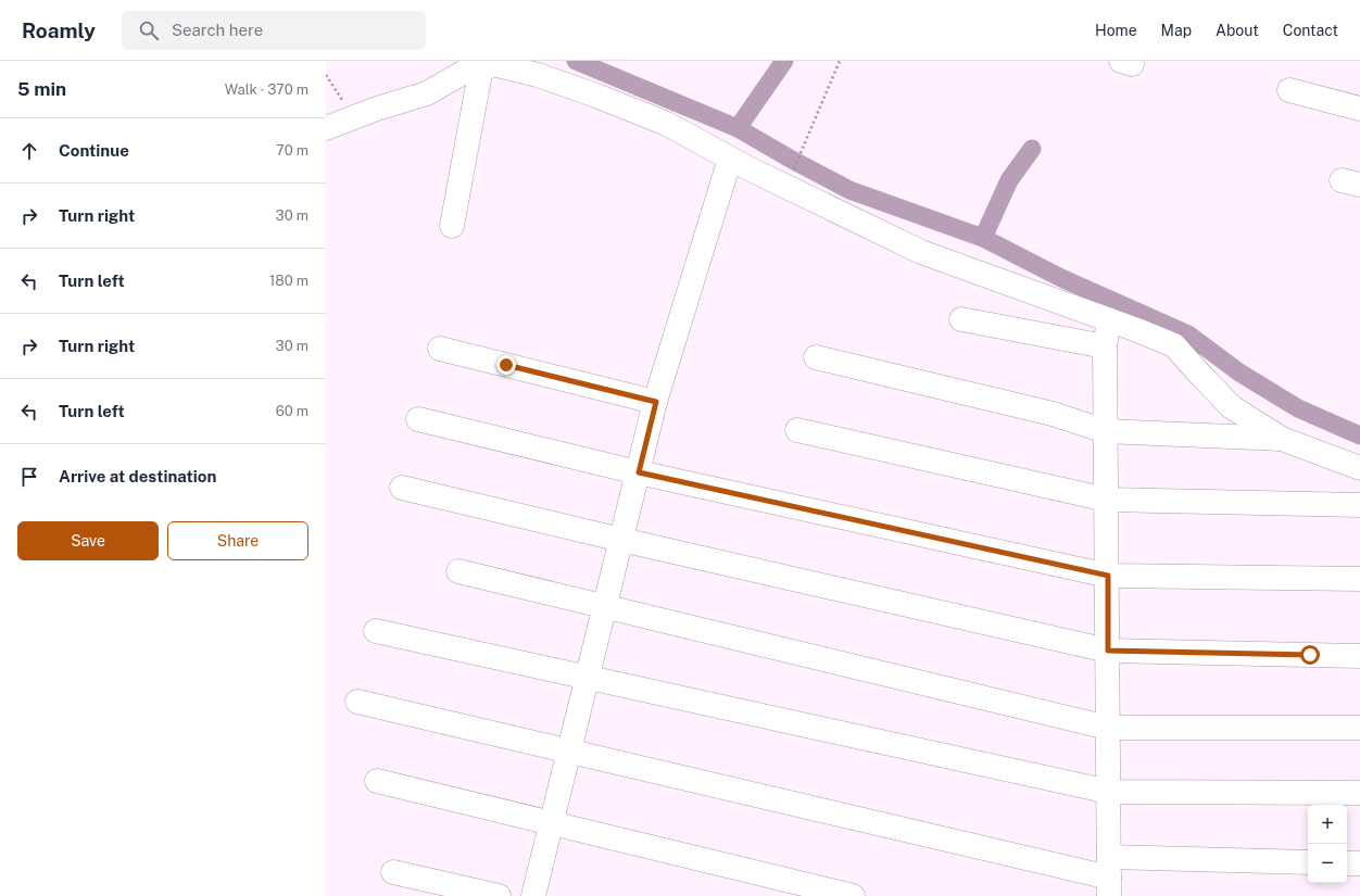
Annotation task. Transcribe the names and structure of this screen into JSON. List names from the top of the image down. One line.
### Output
{"page":{"header":"Roamly","search":"Search here","nav":["Home","Map","About","Contact"],"heading":["5 min","Walk · 370 m"],"list":[["Continue","70 m"],["Turn right","30 m"],["Turn left","180 m"],["Turn right","30 m"],["Turn left","60 m"],"Arrive at destination"],"buttons":["Save","Share"],"map_buttons":["+","−"]}}
